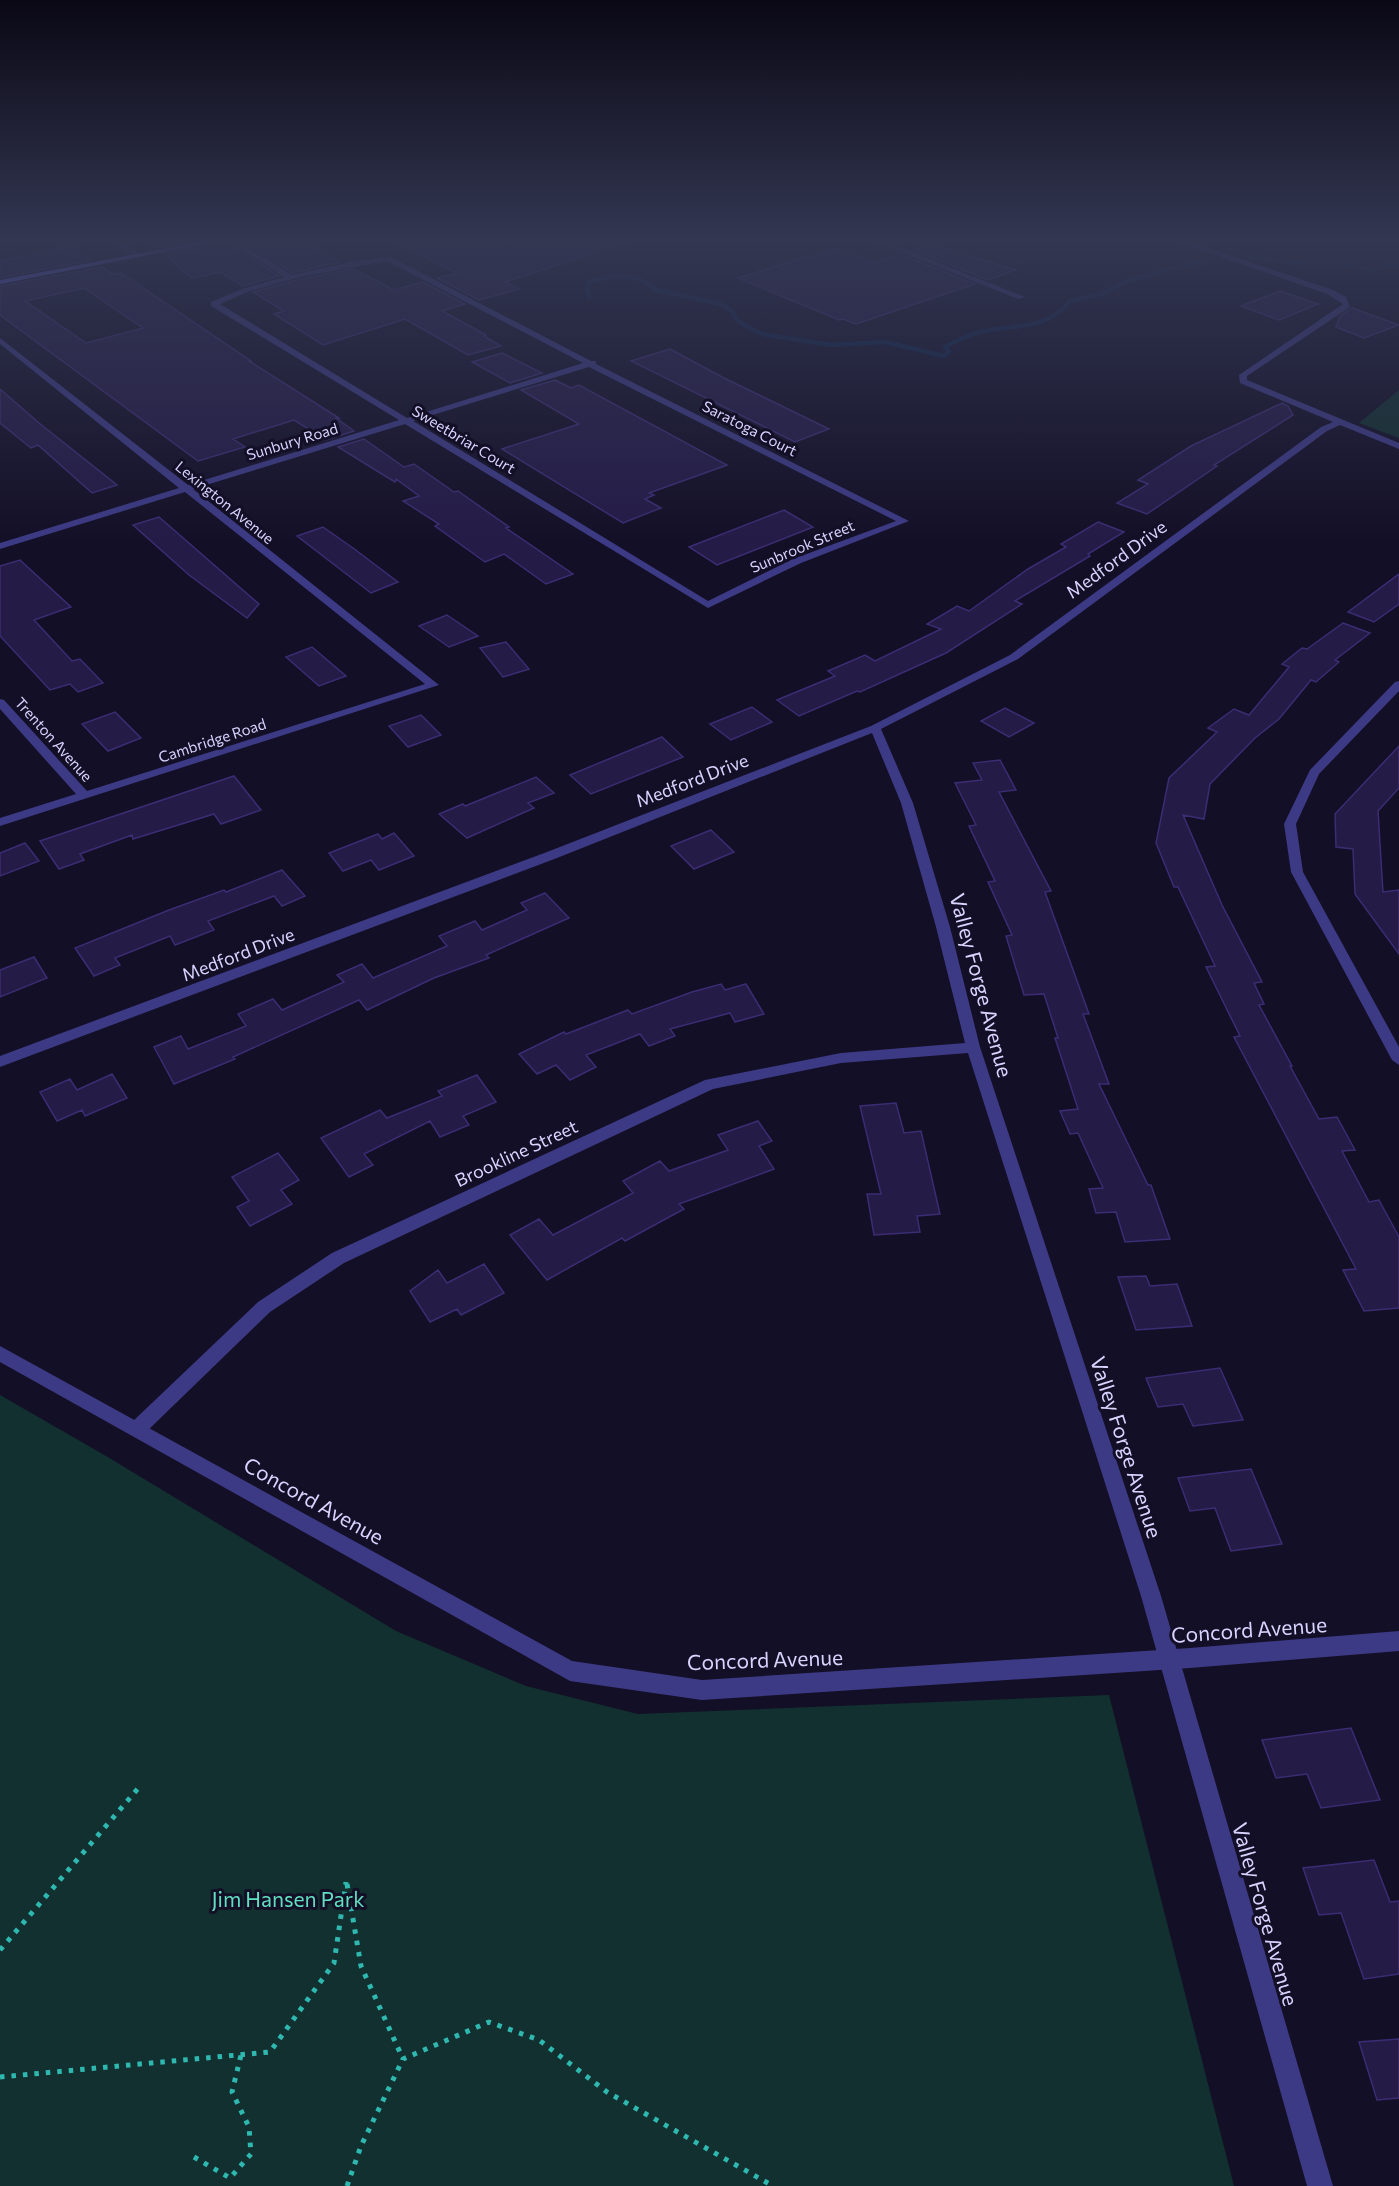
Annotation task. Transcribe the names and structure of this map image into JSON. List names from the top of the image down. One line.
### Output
{"streets":{"street":["Saratoga Court","Sweetbriar Court","Sunbury Road","Lexington Avenue","Sunbrook Street","Medford Drive","Trenton Avenue","Cambridge Road","Valley Forge Avenue","Brookline Street","Concord Avenue"]},"crossings":[["Saratoga Court","Sunbury Road"],["Saratoga Court","Sunbrook Street"],["Sweetbriar Court","Sunbury Road"],["Sweetbriar Court","Sunbrook Street"],["Sunbury Road","Lexington Avenue"],["Lexington Avenue","Cambridge Road"],["Medford Drive","Valley Forge Avenue"],["Trenton Avenue","Cambridge Road"],["Valley Forge Avenue","Brookline Street"],["Valley Forge Avenue","Concord Avenue"],["Brookline Street","Concord Avenue"]],"parks":["Jim Hansen Park"]}
